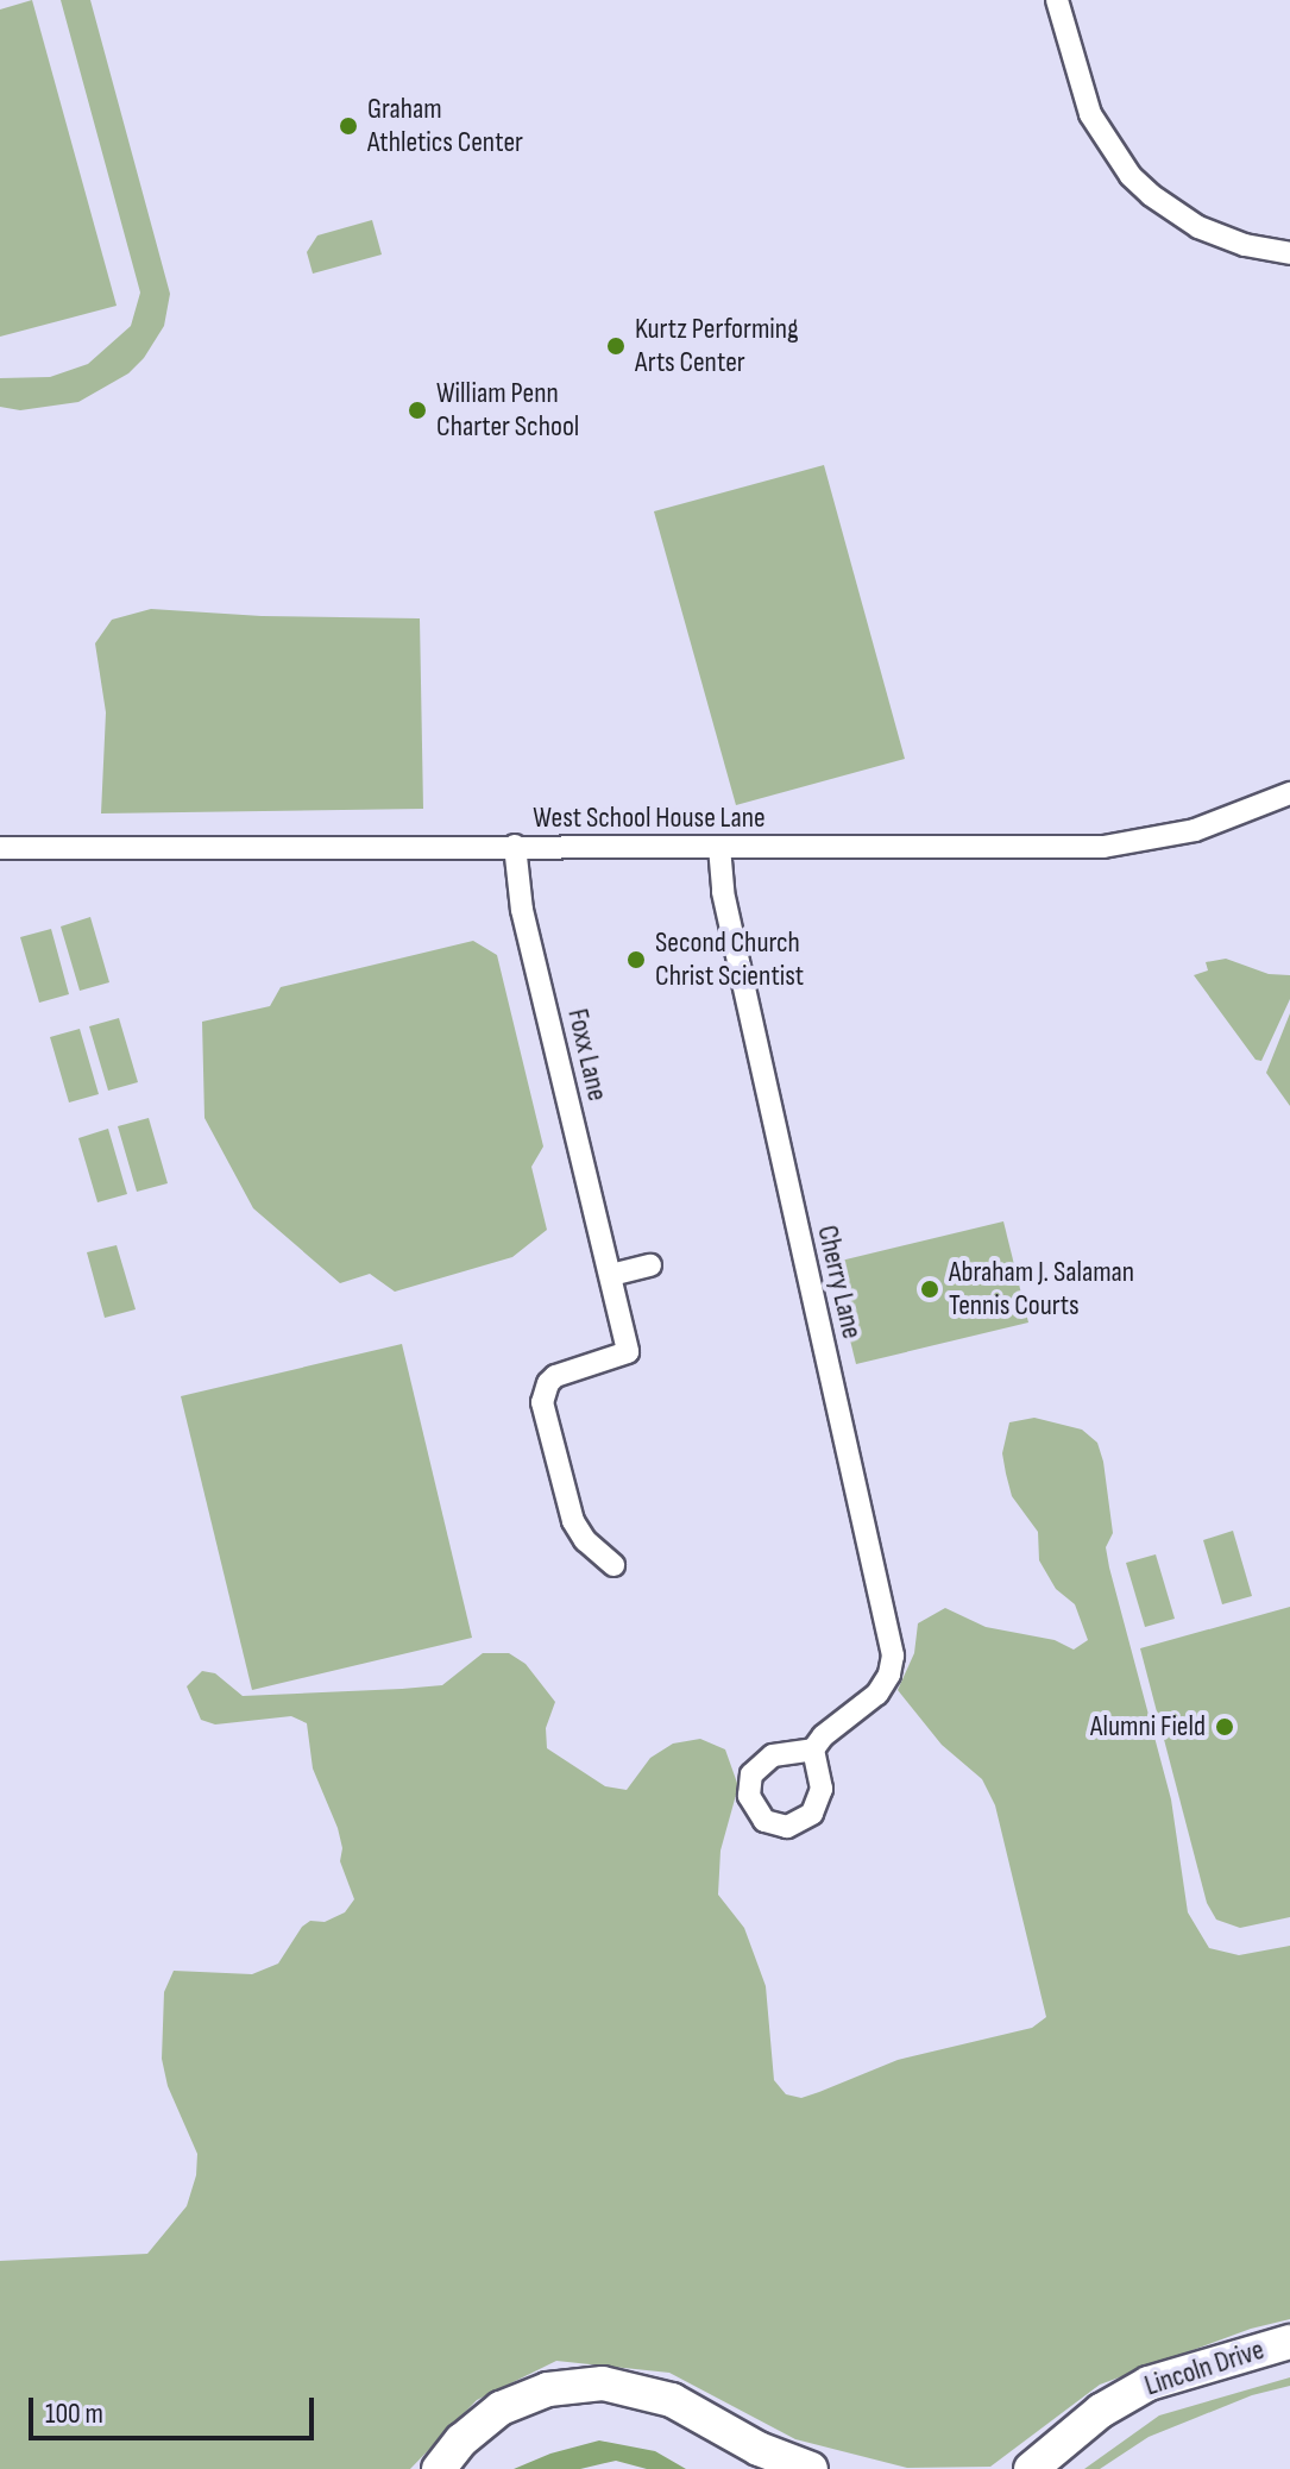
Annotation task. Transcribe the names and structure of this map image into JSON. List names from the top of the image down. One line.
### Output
{"streets":{"main road":["Lincoln Drive"],"street":["West School House Lane","Foxx Lane","Cherry Lane"]},"crossings":[["West School House Lane","Foxx Lane"],["West School House Lane","Cherry Lane"]],"places":["Graham Athletics Center","Kurtz Performing Arts Center","William Penn Charter School","Second Church Christ Scientist","Abraham J. Salaman Tennis Courts","Alumni Field"],"scale_bar":"100 m"}
